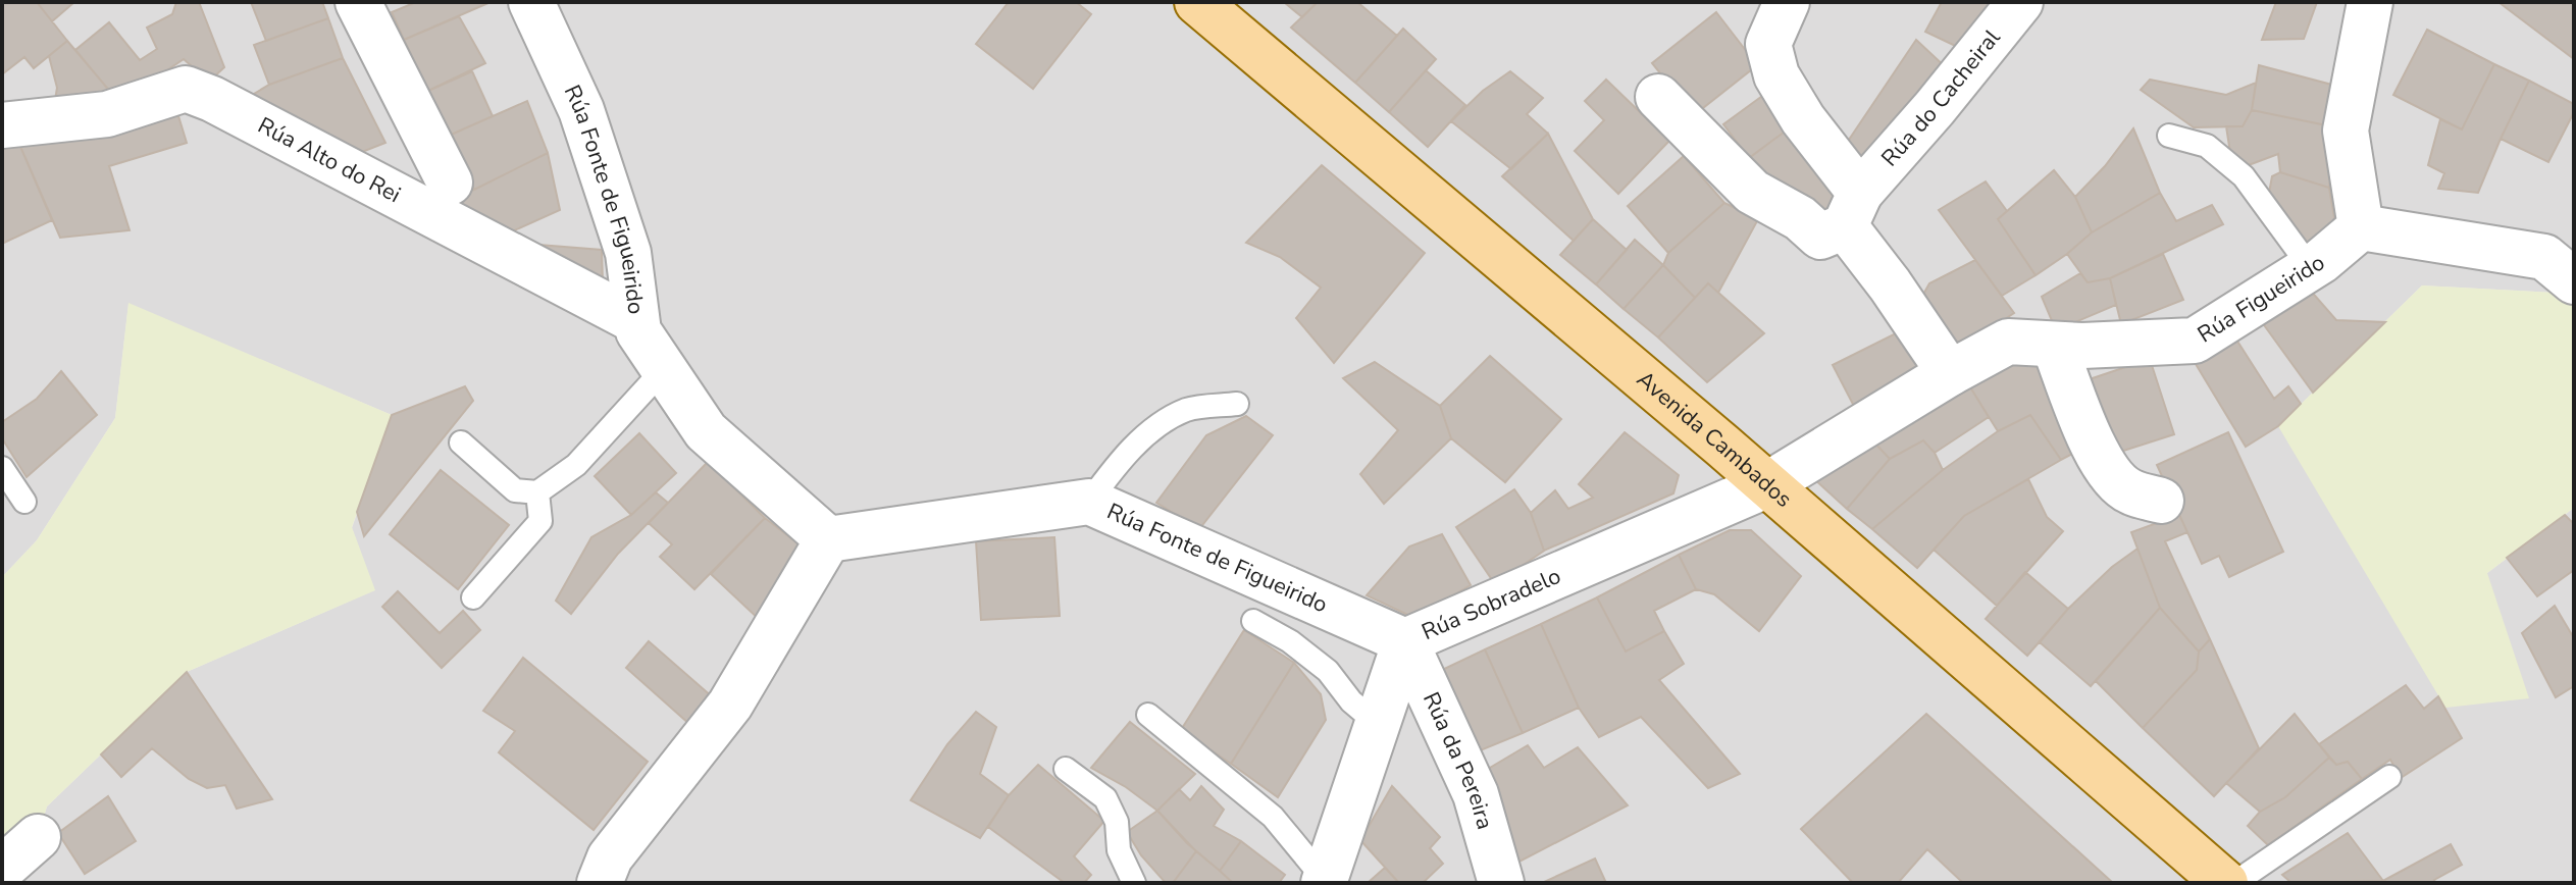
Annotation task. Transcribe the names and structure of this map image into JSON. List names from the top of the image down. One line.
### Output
{"streets":{"main road":["Avenida Cambados"],"street":["Rúa do Cacheiral","Rúa Alto do Rei","Rúa Fonte de Figueirido","Rúa Figueirido","Rúa Sobradelo","Rúa da Pereira"]},"crossings":[["Rúa Alto do Rei","Rúa Fonte de Figueirido"],["Rúa Fonte de Figueirido","Rúa Sobradelo"],["Rúa Fonte de Figueirido","Rúa da Pereira"],["Rúa Figueirido","Avenida Cambados"],["Rúa Figueirido","Rúa Sobradelo"],["Avenida Cambados","Rúa Sobradelo"],["Rúa Sobradelo","Rúa da Pereira"]]}
